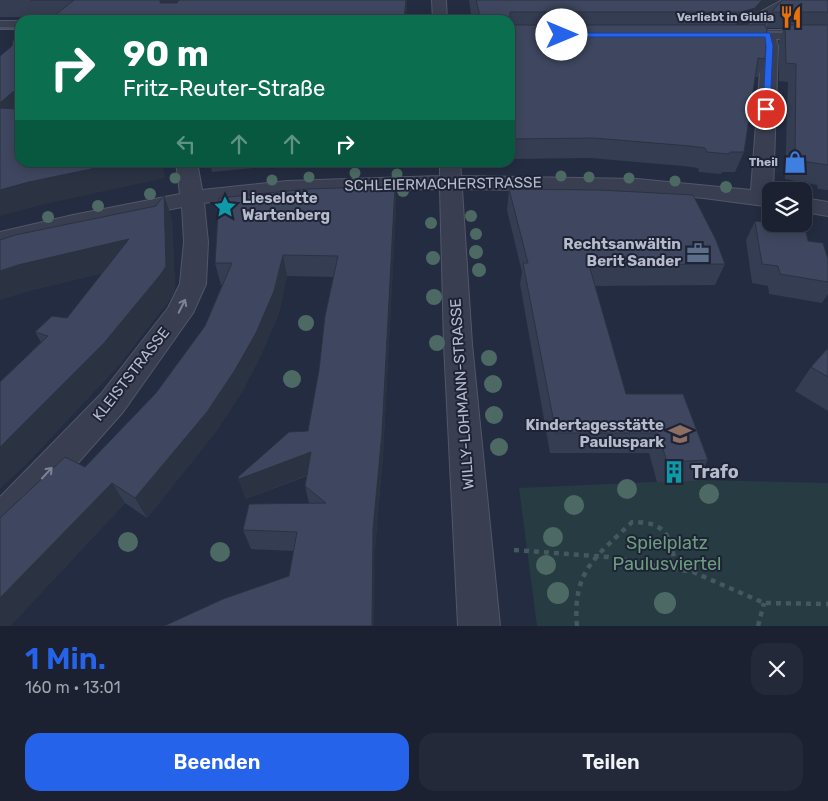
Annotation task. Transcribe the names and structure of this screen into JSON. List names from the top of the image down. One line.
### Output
{"streets":{"street":["SCHLEIERMACHERSTRASSE","KLEISTSTRASSE","WILLY-LOHMANN-STRASSE"]},"crossings":[["SCHLEIERMACHERSTRASSE","KLEISTSTRASSE"],["SCHLEIERMACHERSTRASSE","WILLY-LOHMANN-STRASSE"]],"one_way":["KLEISTSTRASSE"],"parks":["Spielplatz Paulusviertel"],"places":{"restaurant":["Verliebt in Giulia"],"shop":["Theil"],"place":["Lieselotte Wartenberg"],"office":["Rechtsanwältin Berit Sander"],"school or university":["Kindertagesstätte Pauluspark"],"building":["Trafo"]},"page":{"turn":["90 m","Fritz-Reuter-Straße"],"heading":["1 Min.","160 m · 13:01"],"buttons":["Beenden","Teilen"]}}
